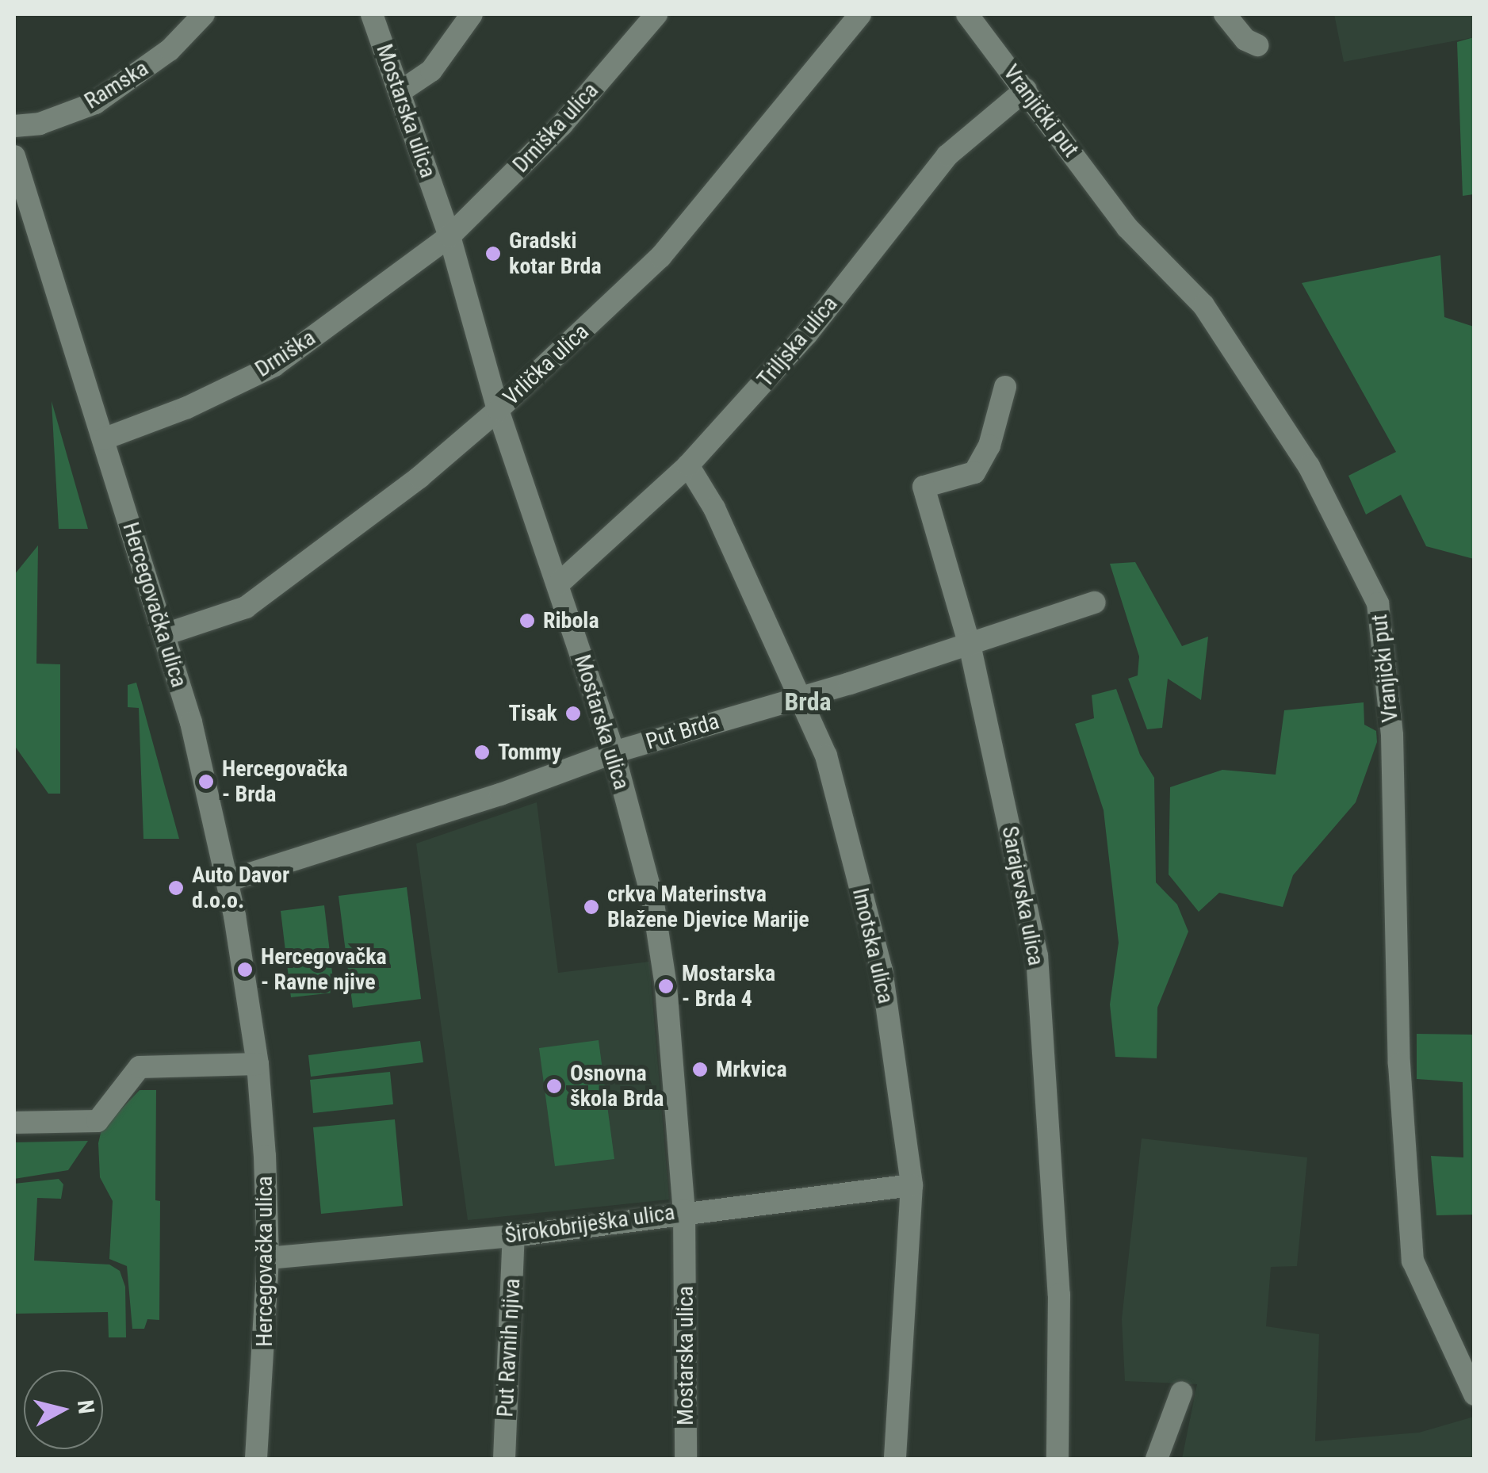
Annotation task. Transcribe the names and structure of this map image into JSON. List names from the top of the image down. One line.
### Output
{"streets":{"street":["Ramska","Mostarska ulica","Vranjički put","Drniška ulica","Triljska ulica","Drniška","Vrlička ulica","Hercegovačka ulica","Put Brda","Sarajevska ulica","Imotska ulica","Širokobriješka ulica","Put Ravnih njiva"]},"crossings":[["Mostarska ulica","Drniška ulica"],["Mostarska ulica","Triljska ulica"],["Mostarska ulica","Drniška"],["Mostarska ulica","Vrlička ulica"],["Mostarska ulica","Put Brda"],["Mostarska ulica","Širokobriješka ulica"],["Vranjički put","Triljska ulica"],["Drniška ulica","Drniška"],["Triljska ulica","Imotska ulica"],["Drniška","Hercegovačka ulica"],["Vrlička ulica","Hercegovačka ulica"],["Hercegovačka ulica","Put Brda"],["Hercegovačka ulica","Širokobriješka ulica"],["Put Brda","Sarajevska ulica"],["Put Brda","Imotska ulica"],["Imotska ulica","Širokobriješka ulica"],["Širokobriješka ulica","Put Ravnih njiva"]],"districts":["Brda"],"places":["Gradski kotar Brda","Ribola","Tisak","Tommy","Hercegovačka - Brda","Auto Davor d.o.o.","crkva Materinstva Blažene Djevice Marije","Hercegovačka - Ravne njive","Mostarska - Brda 4","Mrkvica","Osnovna škola Brda"],"north":"right"}
